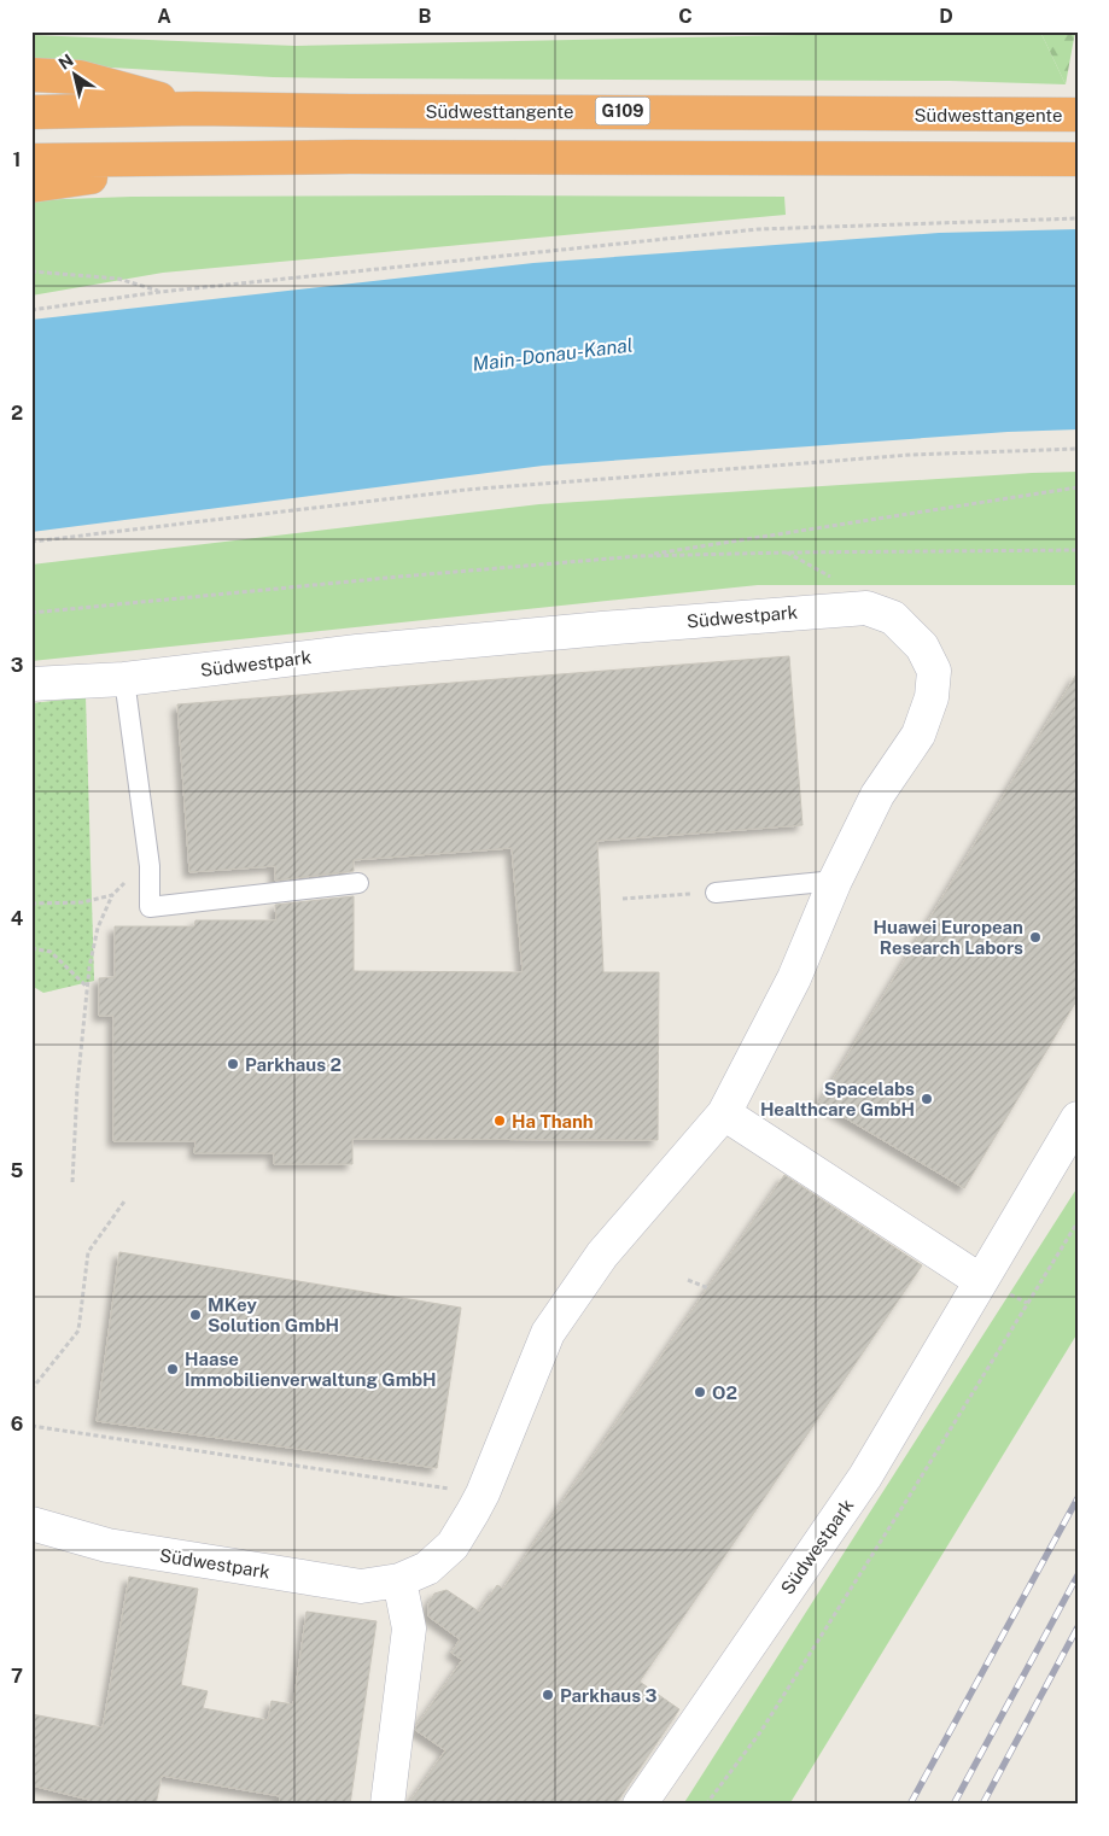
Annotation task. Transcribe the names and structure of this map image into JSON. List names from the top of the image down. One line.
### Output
{"streets":{"highway":["Südwesttangente","G109"],"street":["Südwestpark"]},"water":["Main-Donau-Kanal"],"places":["Huawei European Research Labors","Parkhaus 2","Spacelabs Healthcare GmbH","Ha Thanh","MKey Solution GmbH","Haase Immobilienverwaltung GmbH","O2","Parkhaus 3"],"north":"top left","grid":{"columns":["A","B","C","D"],"rows":["1","2","3","4","5","6","7"]}}
